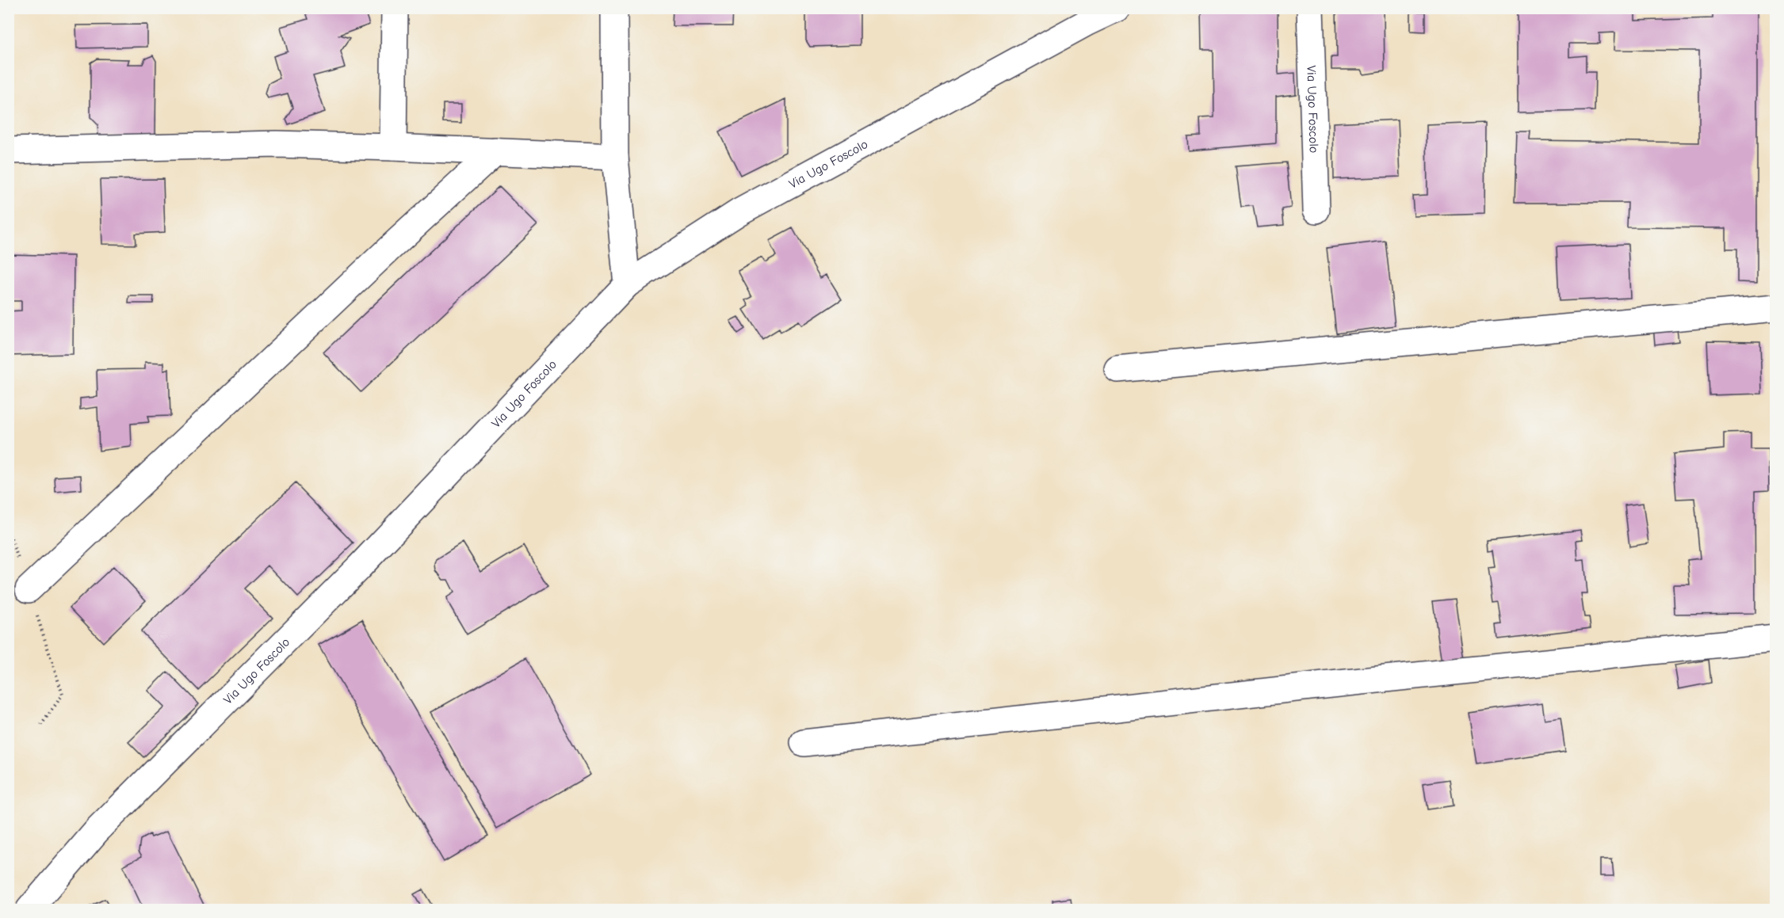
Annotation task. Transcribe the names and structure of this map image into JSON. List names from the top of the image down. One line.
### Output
{"streets":{"street":["Via Ugo Foscolo"]}}
